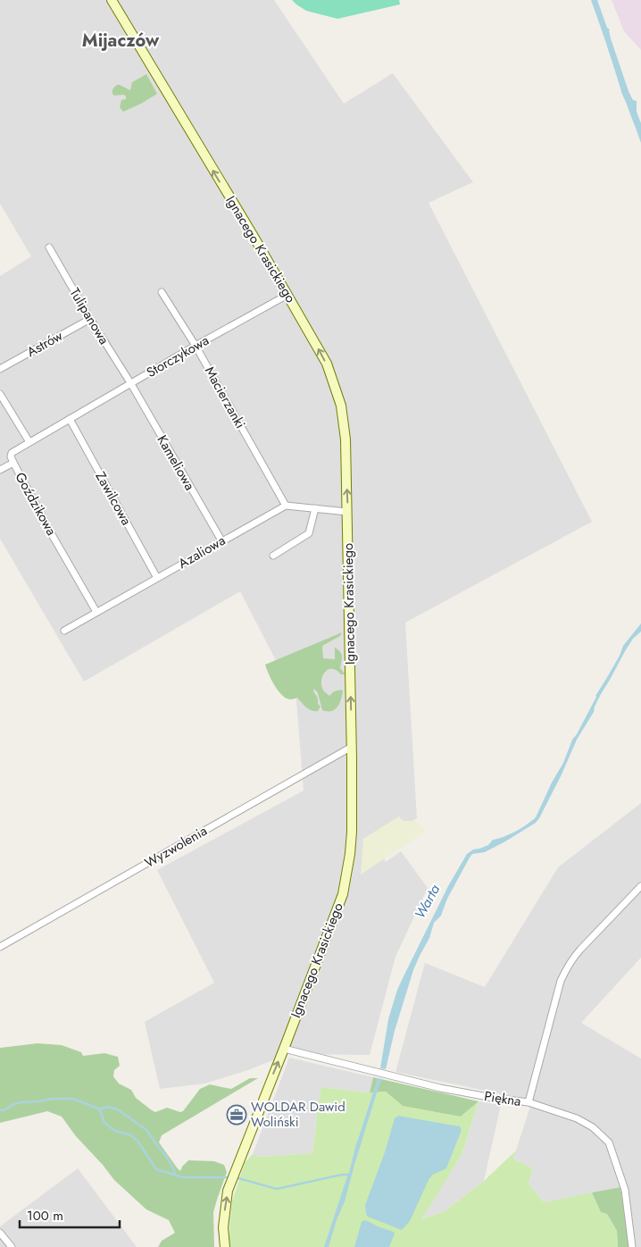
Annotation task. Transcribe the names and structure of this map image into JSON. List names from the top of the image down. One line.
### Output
{"streets":{"street":["Ignacego Krasickiego","Tulipanowa","Astrów","Storczykowa","Macierzanki","Kameliowa","Zawilcowa","Goździkowa","Azaliowa","Wyzwolenia","Piękna"]},"crossings":[["Ignacego Krasickiego","Storczykowa"],["Ignacego Krasickiego","Wyzwolenia"],["Ignacego Krasickiego","Piękna"],["Tulipanowa","Astrów"],["Tulipanowa","Storczykowa"],["Tulipanowa","Kameliowa"],["Storczykowa","Macierzanki"],["Storczykowa","Kameliowa"],["Storczykowa","Zawilcowa"],["Storczykowa","Goździkowa"],["Macierzanki","Azaliowa"],["Kameliowa","Azaliowa"],["Zawilcowa","Goździkowa"],["Zawilcowa","Azaliowa"],["Goździkowa","Azaliowa"]],"one_way":["Ignacego Krasickiego"],"districts":["Mijaczów"],"water":["Warta"],"places":{"office":["WOLDAR Dawid Woliński"]},"scale_bar":"100 m"}
